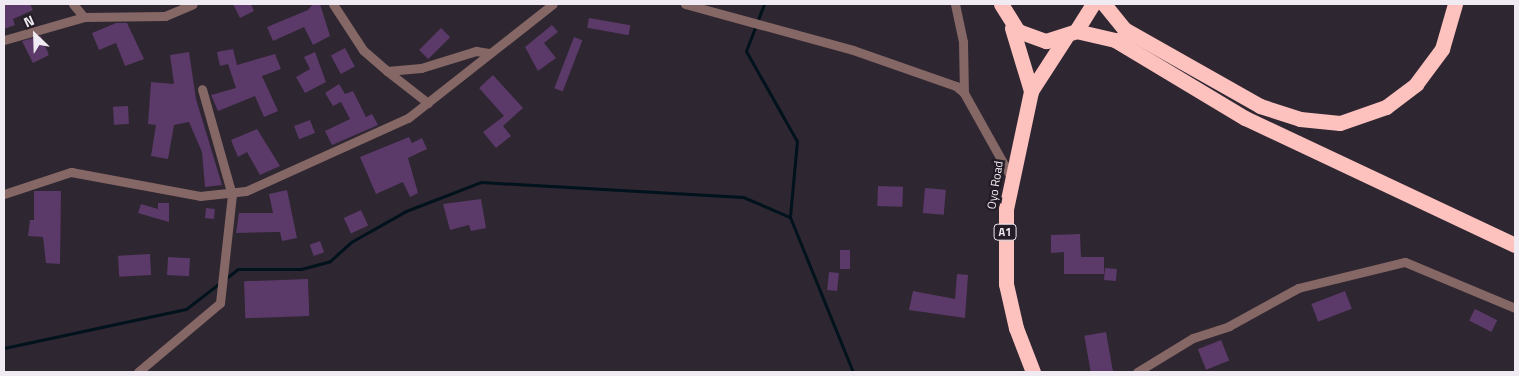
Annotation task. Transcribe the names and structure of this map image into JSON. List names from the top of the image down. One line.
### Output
{"streets":{"highway":["Oyo Road","A1"]},"north":"top left"}
